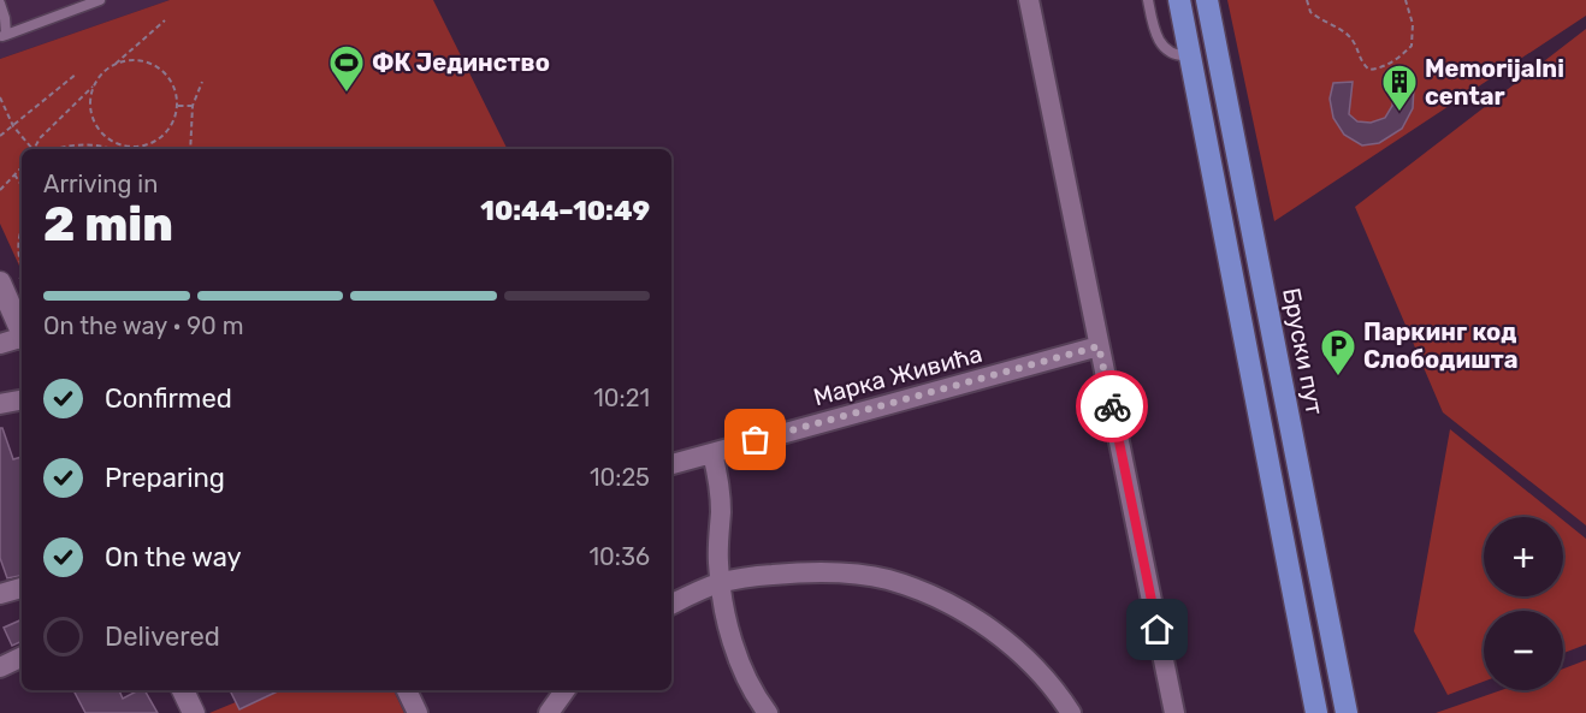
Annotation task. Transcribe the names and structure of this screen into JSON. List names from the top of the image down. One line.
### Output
{"streets":{"main road":["Бруски пут"],"street":["Марка Живића"]},"places":{"sports":["ФК Јединство"],"building":["Memorijalni centar"],"parking":["Паркинг код Слободишта"]},"page":{"heading":["2 min","Arriving in","10:44–10:49"],"bar":"On the way · 90 m","list":[["Confirmed","10:21"],["Preparing","10:25"],["On the way","10:36"],"Delivered"],"map_buttons":["+","−"]}}
